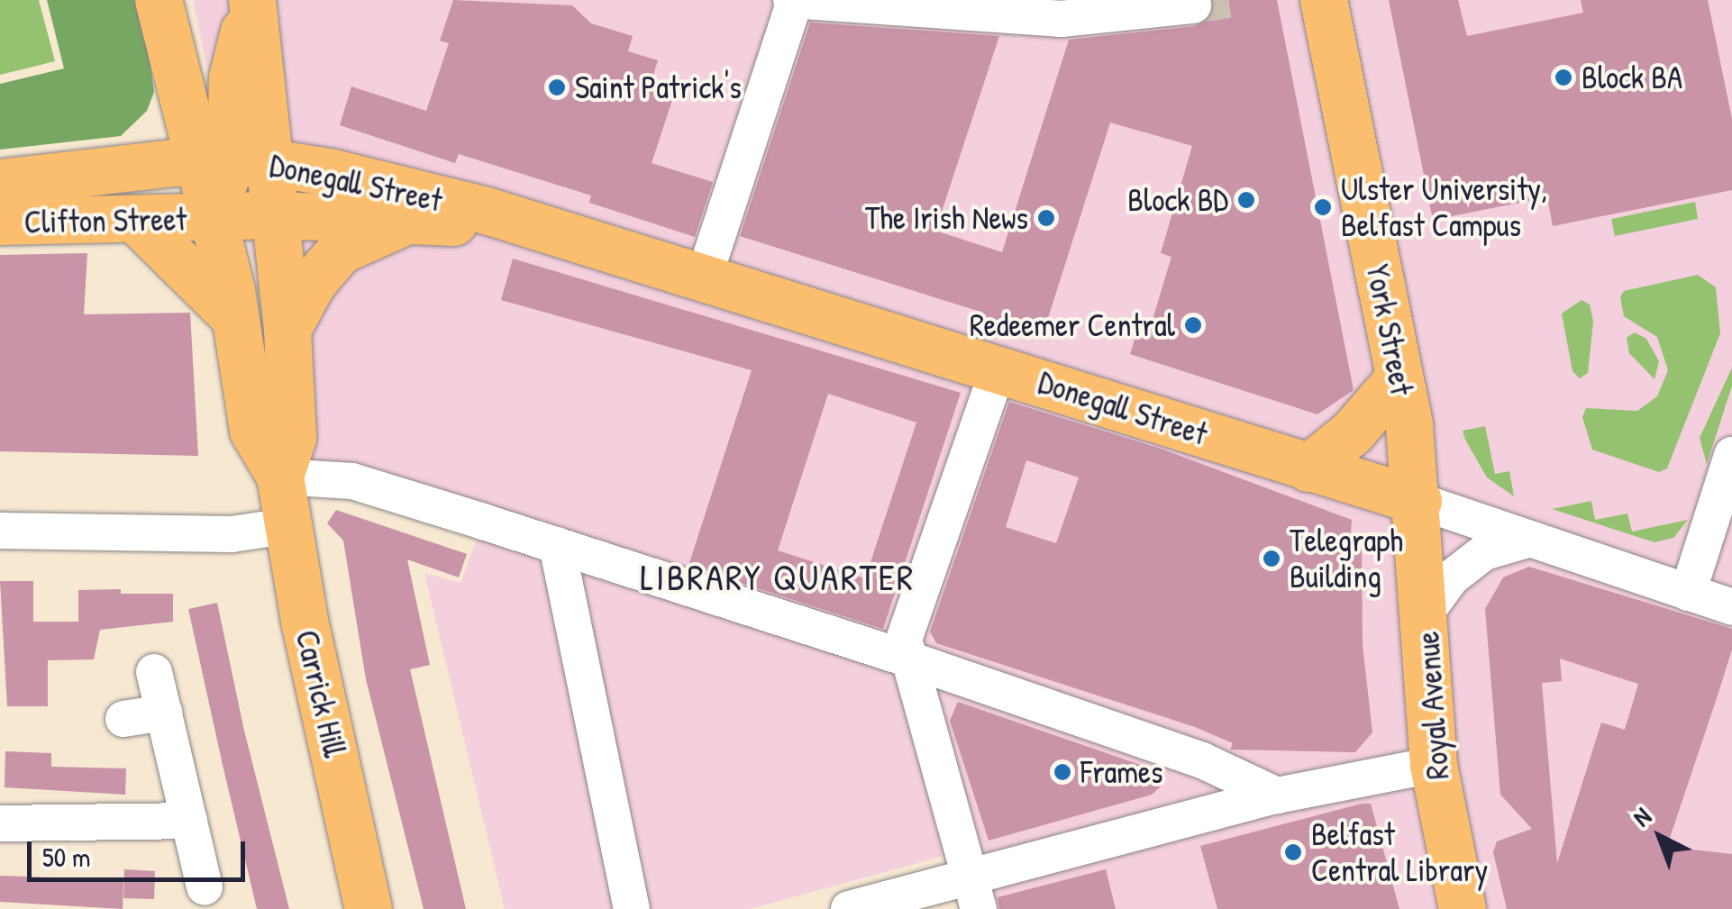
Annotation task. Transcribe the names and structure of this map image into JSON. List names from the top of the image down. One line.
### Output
{"streets":{"main road":["Donegall Street","Clifton Street","York Street","Carrick Hill","Royal Avenue"]},"crossings":[["Donegall Street","Clifton Street"],["Donegall Street","York Street"],["Donegall Street","Carrick Hill"],["Donegall Street","Royal Avenue"],["Clifton Street","Carrick Hill"],["York Street","Royal Avenue"]],"districts":["LIBRARY QUARTER"],"places":["Block BA","Saint Patrick's","Block BD","Ulster University, Belfast Campus","The Irish News","Redeemer Central","Telegraph Building","Frames","Belfast Central Library"],"scale_bar":"50 m","north":"top left"}
